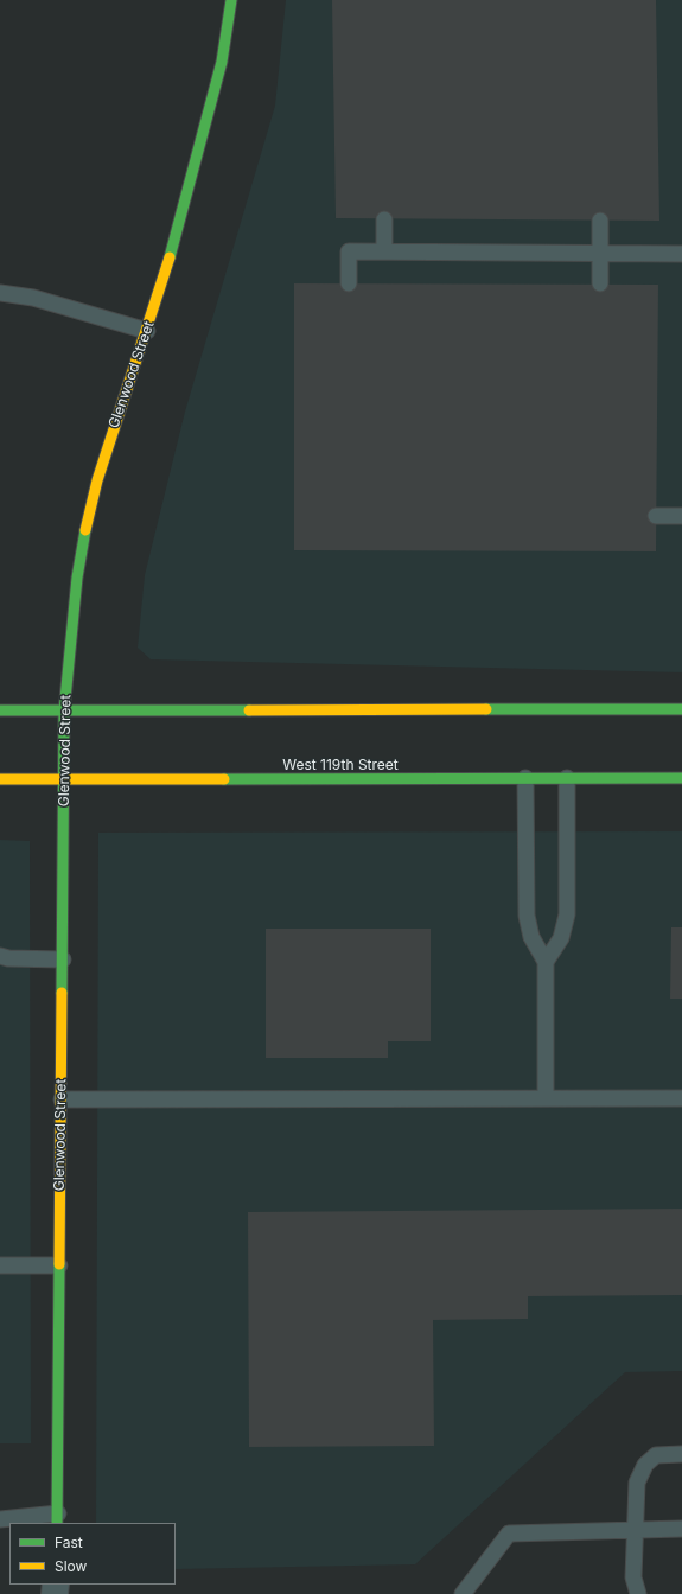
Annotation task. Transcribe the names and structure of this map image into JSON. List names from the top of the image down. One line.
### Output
{"streets":{"street":["Glenwood Street","West 119th Street"]},"crossings":[["Glenwood Street","West 119th Street"]],"legend":["Fast","Slow"]}
